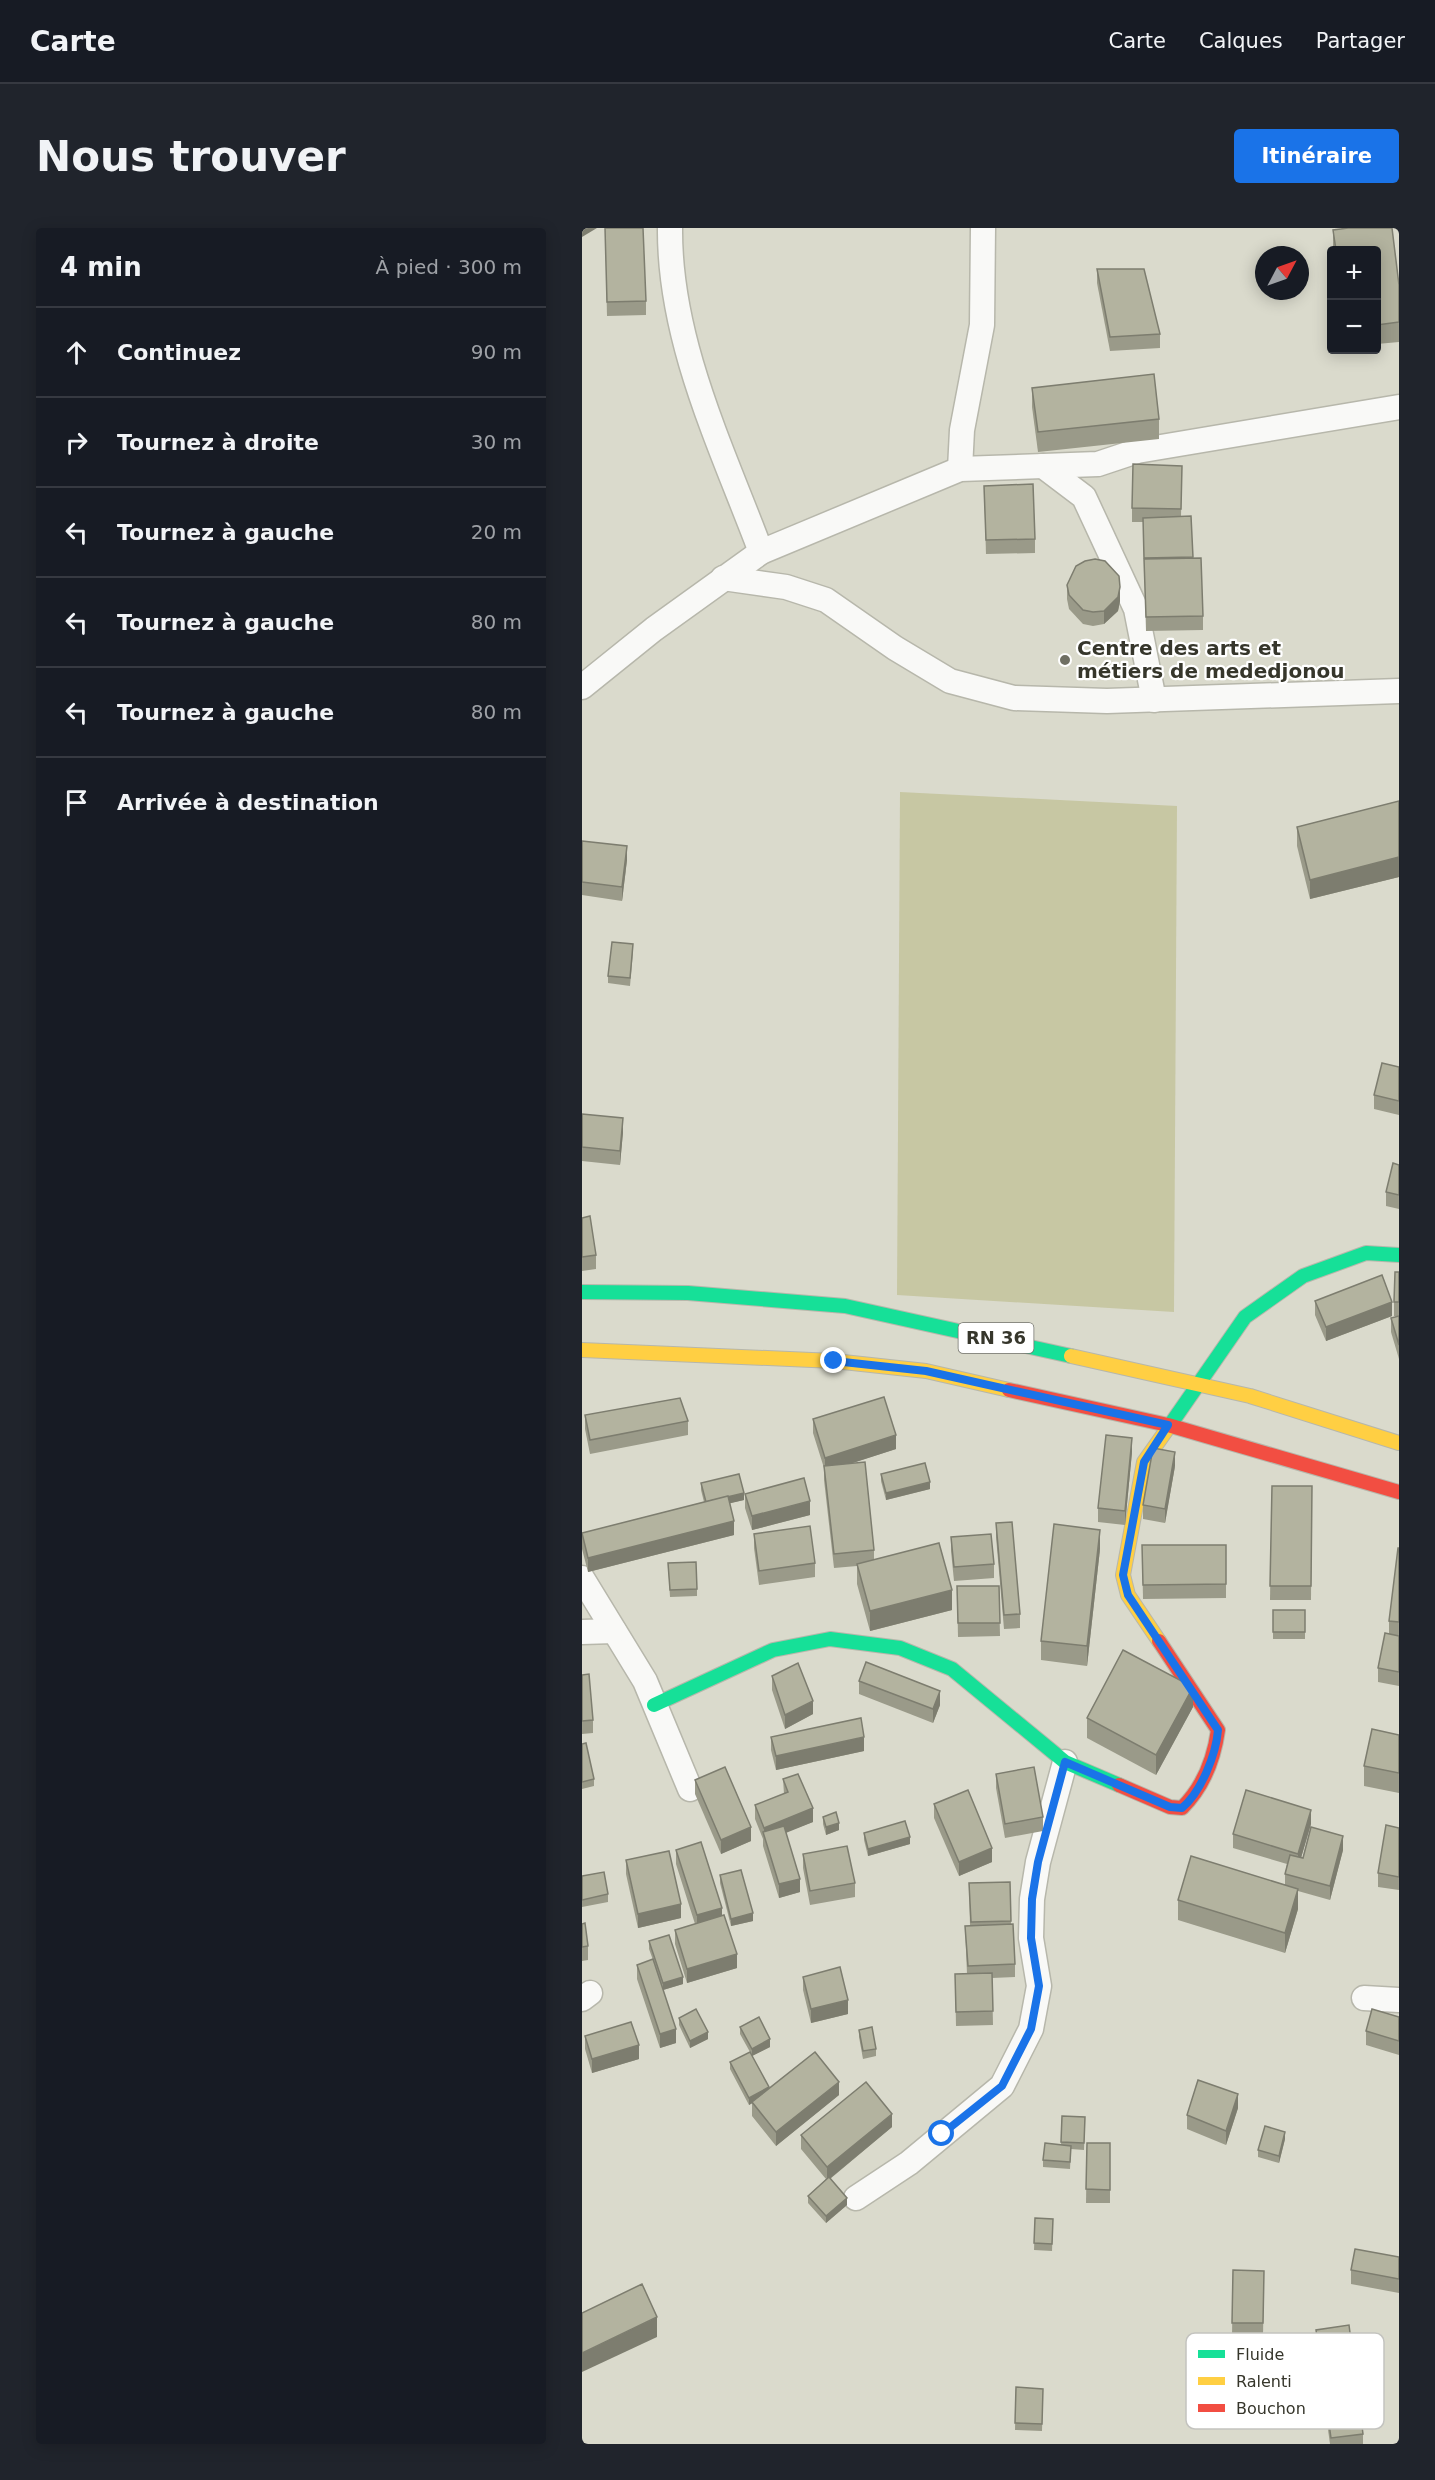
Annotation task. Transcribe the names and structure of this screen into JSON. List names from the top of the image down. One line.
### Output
{"streets":{"main road":["RN 36"]},"places":["Centre des arts et métiers de mededjonou"],"legend":["Fluide","Ralenti","Bouchon"],"north":"top right","page":{"header":"Carte","nav":["Carte","Calques","Partager"],"buttons":"Itinéraire","title":"Nous trouver","heading":["4 min","À pied · 300 m"],"map_buttons":["+","−"],"list":[["Continuez","90 m"],["Tournez à droite","30 m"],["Tournez à gauche","20 m"],["Tournez à gauche","80 m"],["Tournez à gauche","80 m"],"Arrivée à destination"]}}
